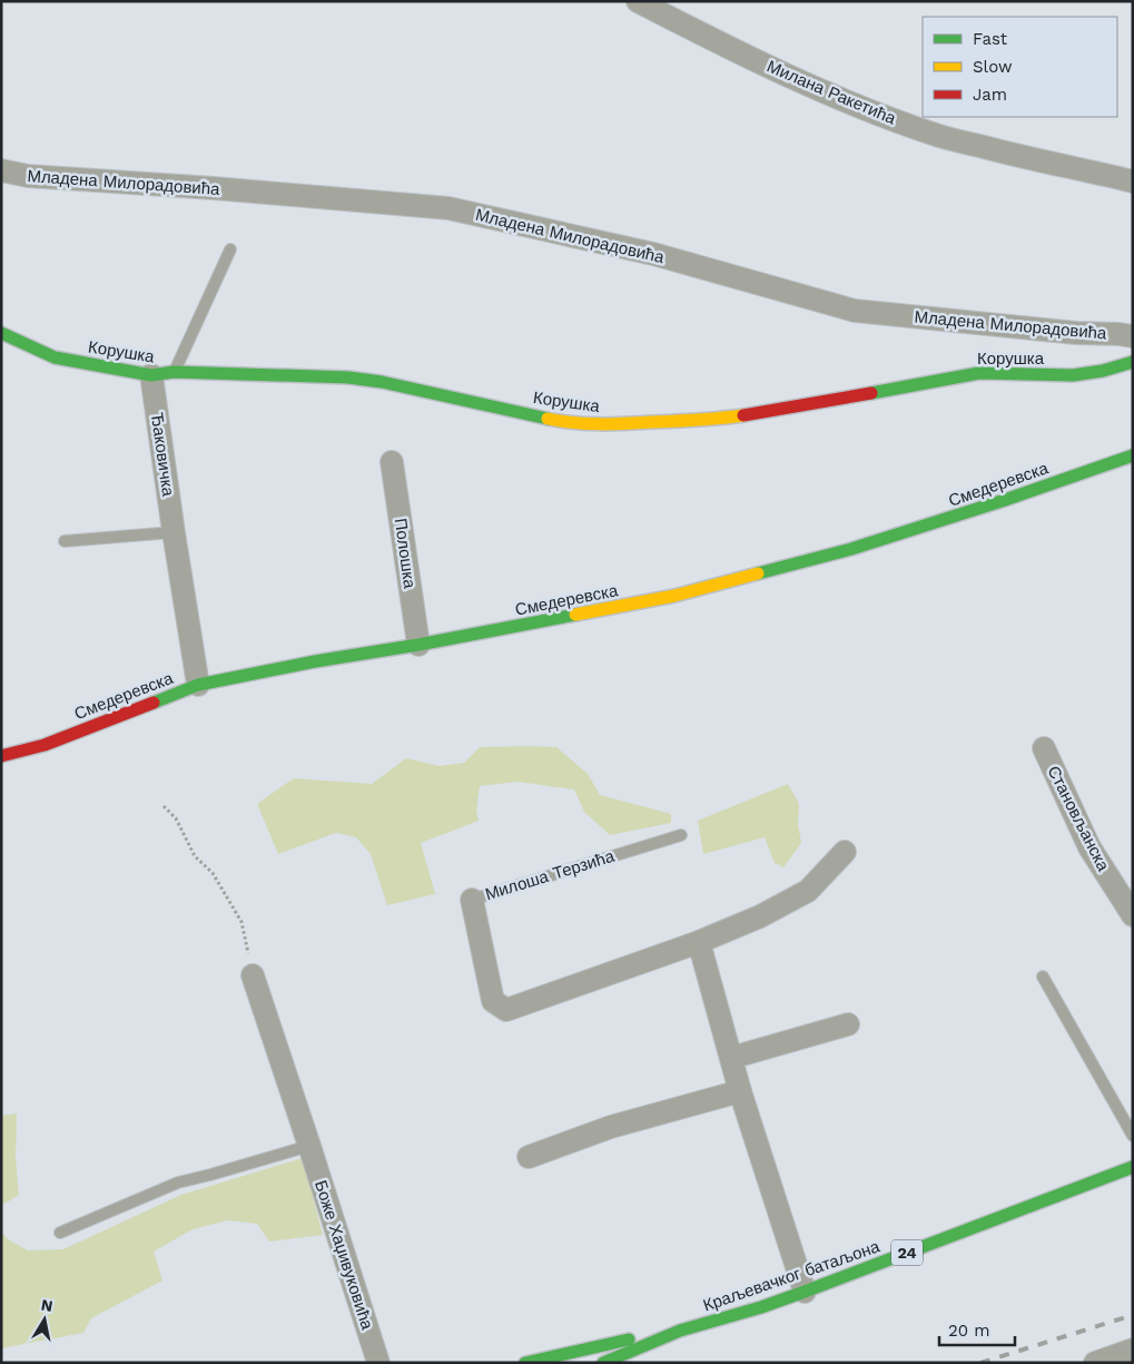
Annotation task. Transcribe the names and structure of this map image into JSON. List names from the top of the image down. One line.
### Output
{"streets":{"street":["Милана Ракетића","Младена Милорадовића","Корушка","Ђаковичка","Смедеревска","Полошка","Становљанска","Милоша Терзића","24","Боже Хаџивуковића","Краљевачког батаљона"]},"crossings":[["Корушка","Ђаковичка"],["Ђаковичка","Смедеревска"],["Смедеревска","Полошка"]],"legend":["Fast","Slow","Jam"],"scale_bar":"20 m","north":"top"}
